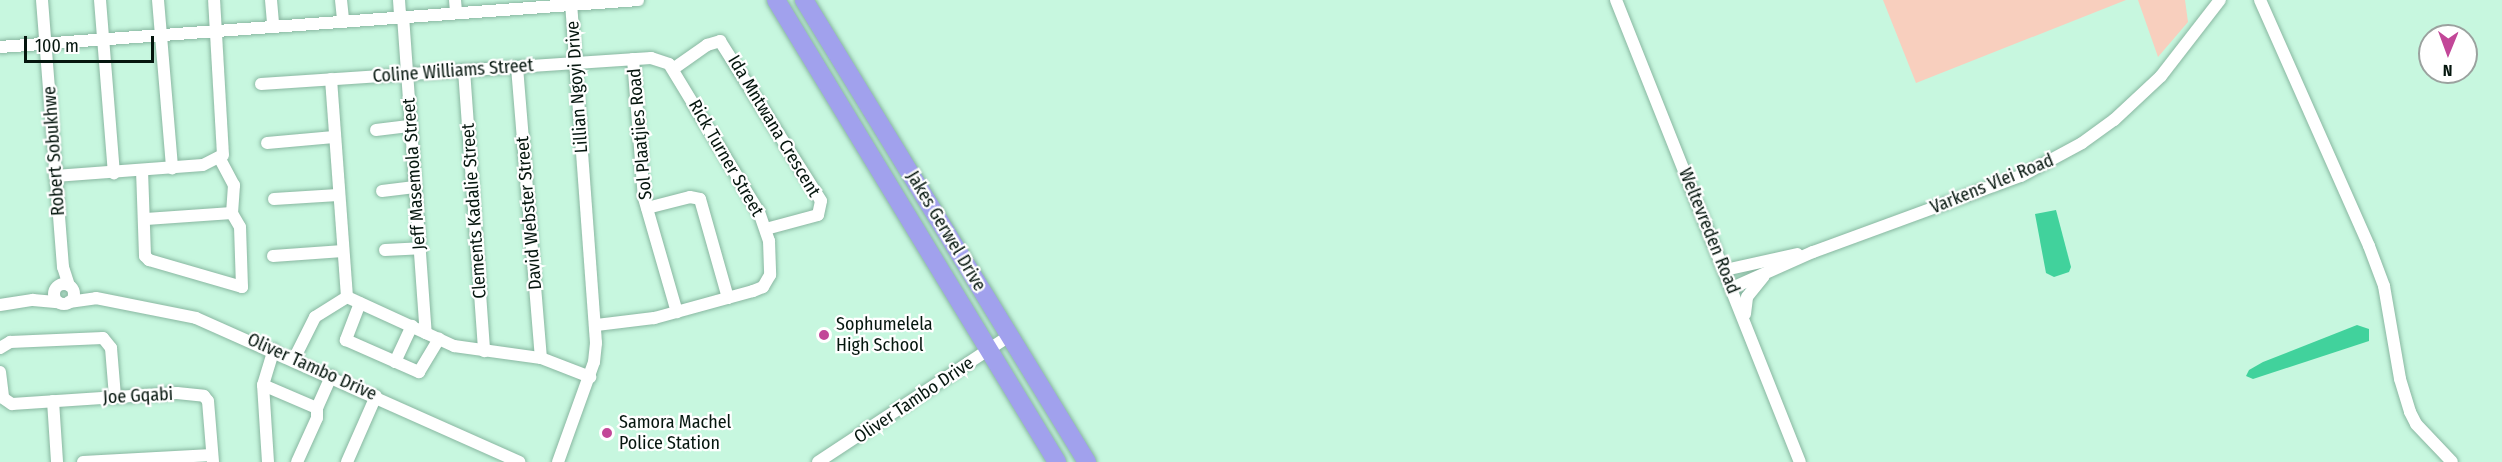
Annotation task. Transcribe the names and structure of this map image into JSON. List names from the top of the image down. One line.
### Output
{"streets":{"highway":["Jakes Gerwel Drive"],"street":["Coline Williams Street","Lillian Ngoyi Drive","Ida Mntwana Crescent","Sol Plaatjies Road","Robert Sobukhwe","Rick Turner Street","Jeff Masemola Street","Varkens Vlei Road","Clements Kadalie Street","David Webster Street","Weltevreden Road","Oliver Tambo Drive","Joe Gqabi"]},"crossings":[["Coline Williams Street","Lillian Ngoyi Drive"],["Coline Williams Street","Jeff Masemola Street"],["Coline Williams Street","Clements Kadalie Street"],["Coline Williams Street","David Webster Street"],["Lillian Ngoyi Drive","Robert Sobukhwe"],["Lillian Ngoyi Drive","Rick Turner Street"],["Lillian Ngoyi Drive","Jeff Masemola Street"],["Ida Mntwana Crescent","Rick Turner Street"],["Sol Plaatjies Road","Rick Turner Street"],["Robert Sobukhwe","Oliver Tambo Drive"],["Varkens Vlei Road","Weltevreden Road"],["Jakes Gerwel Drive","Oliver Tambo Drive"]],"places":["Sophumelela High School","Samora Machel Police Station"],"scale_bar":"100 m","north":"bottom"}
